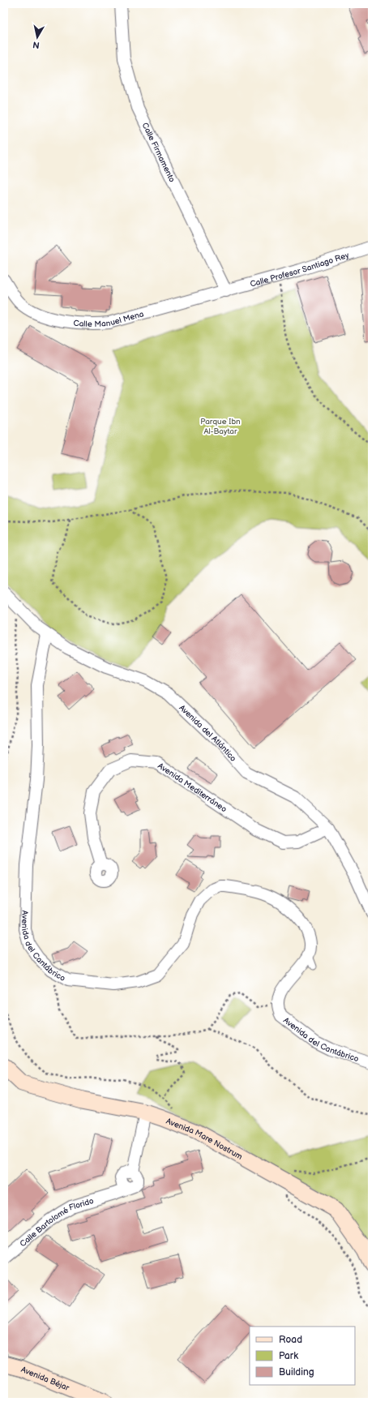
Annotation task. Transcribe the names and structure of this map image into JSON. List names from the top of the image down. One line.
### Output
{"streets":{"street":["Calle Firmamento","Calle Profesor Santiago Rey","Calle Manuel Mena","Avenida del Atlántico","Avenida Mediterráneo","Avenida del Cantábrico","Avenida Mare Nostrum","Calle Bartolomé Florido","Avenida Béjar"]},"crossings":[["Calle Firmamento","Calle Profesor Santiago Rey"],["Calle Firmamento","Calle Manuel Mena"],["Calle Profesor Santiago Rey","Calle Manuel Mena"],["Avenida del Atlántico","Avenida Mediterráneo"],["Avenida del Atlántico","Avenida del Cantábrico"],["Avenida Mare Nostrum","Calle Bartolomé Florido"]],"parks":["Parque Ibn Al-Baytar"],"legend":["Road","Park","Building"],"north":"bottom"}
